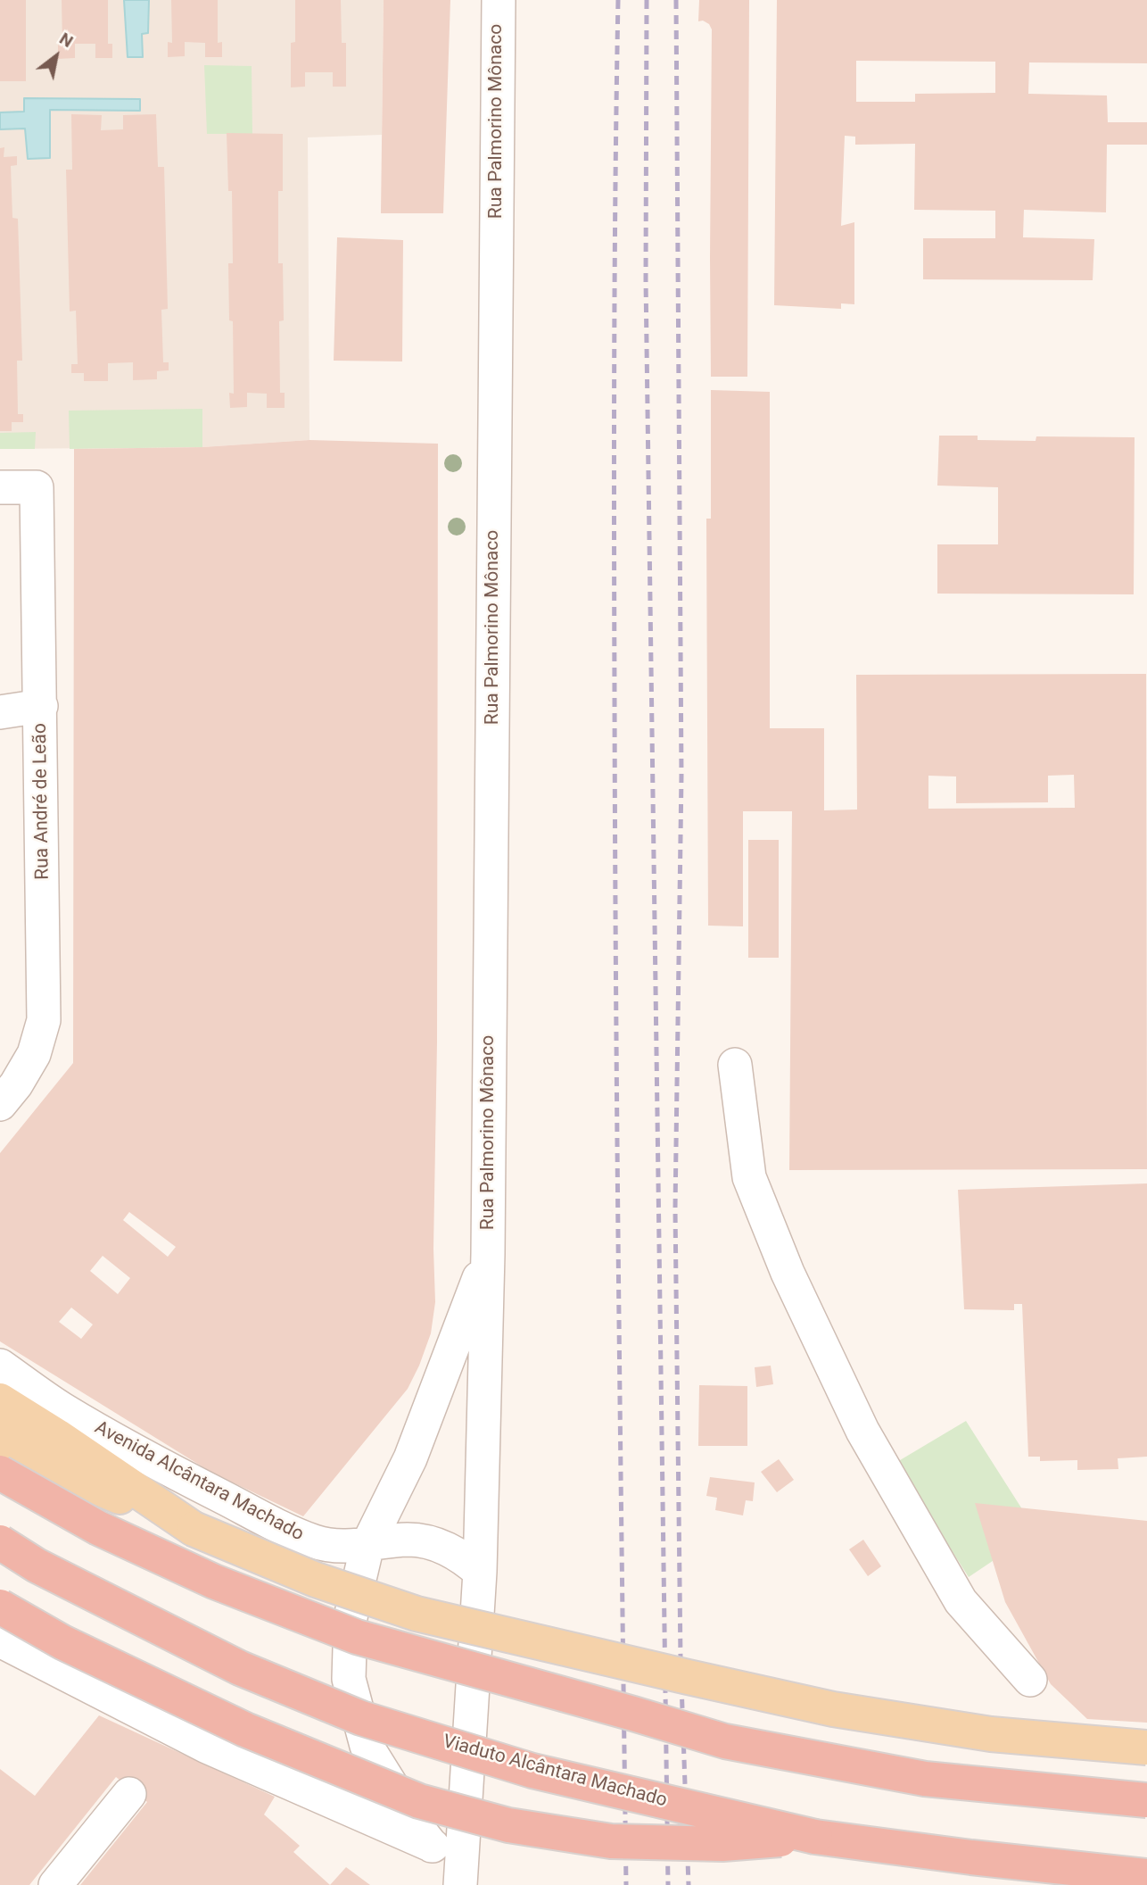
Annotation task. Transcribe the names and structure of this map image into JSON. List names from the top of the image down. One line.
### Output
{"streets":{"highway":["Viaduto Alcântara Machado"],"street":["Rua Palmorino Mônaco","Rua André de Leão","Avenida Alcântara Machado"]},"crossings":[["Rua Palmorino Mônaco","Avenida Alcântara Machado"]],"north":"top right"}
